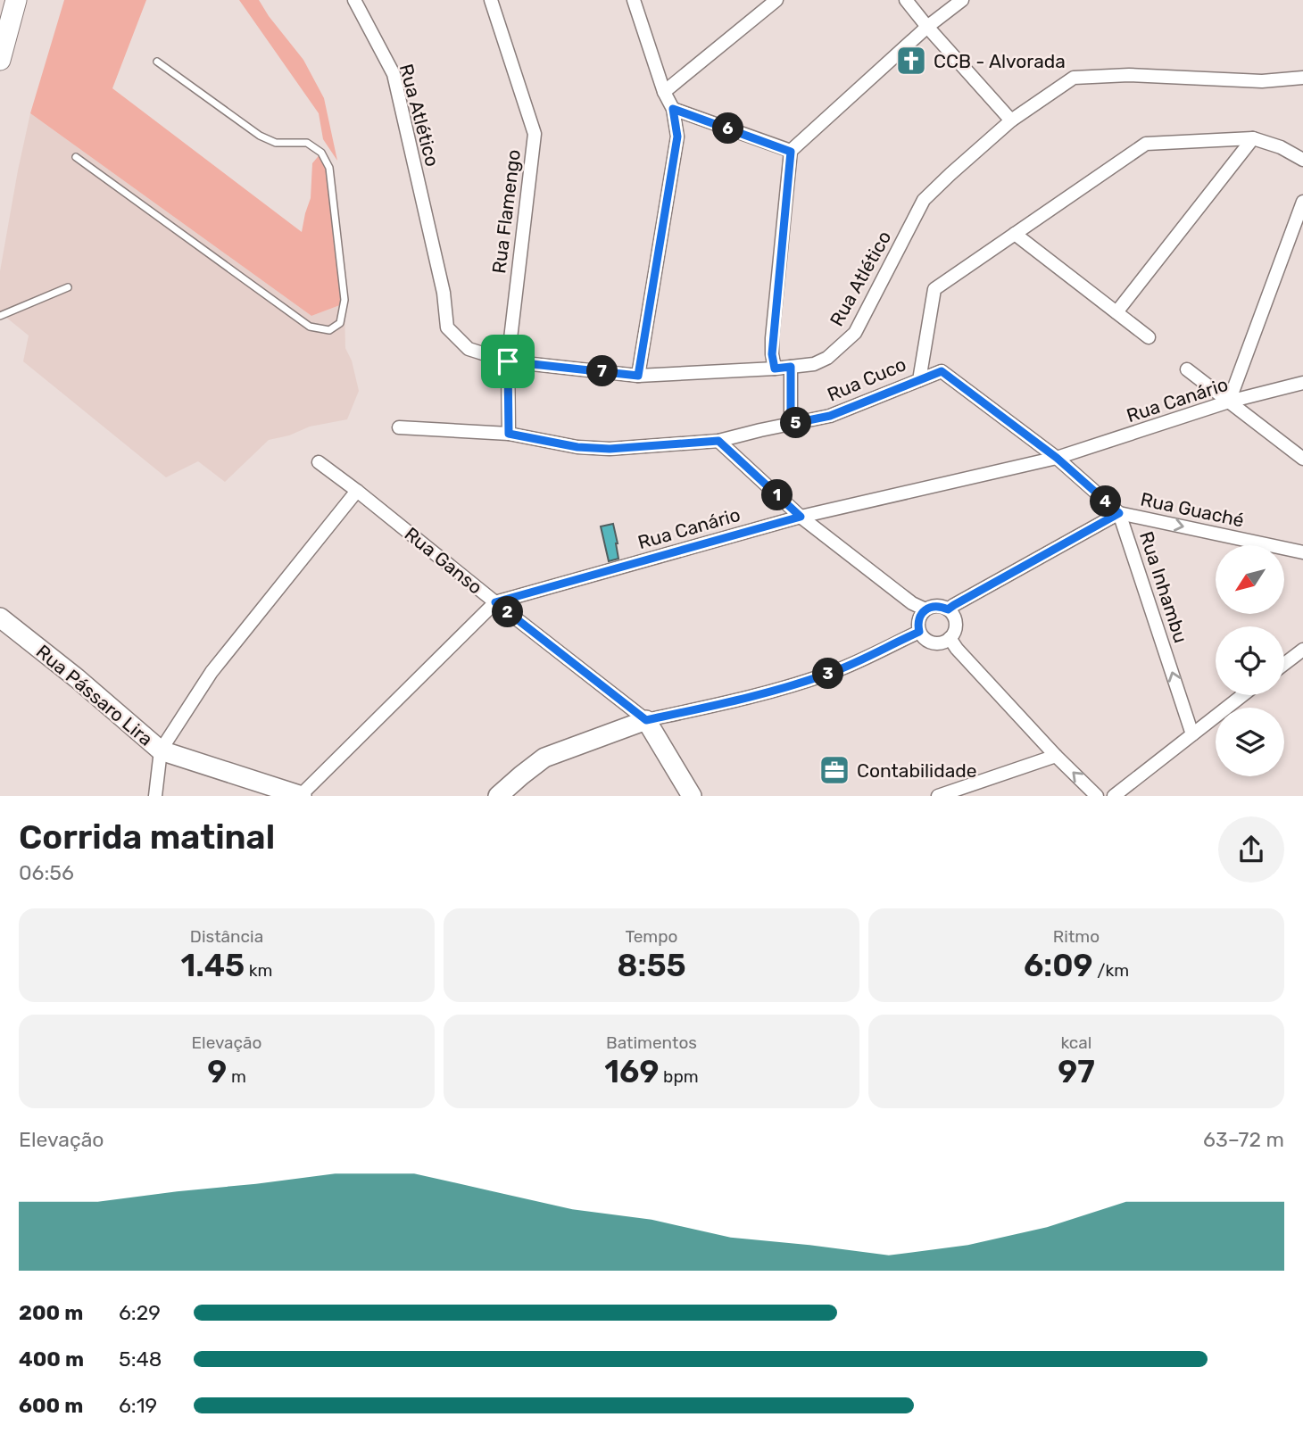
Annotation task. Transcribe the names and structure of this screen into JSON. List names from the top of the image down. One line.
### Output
{"streets":{"street":["Rua Atlético","Rua Flamengo","Rua Cuco","Rua Canário","Rua Guaché","Rua Ganso","Rua Inhambu","Rua Pássaro Lira"]},"crossings":[["Rua Atlético","Rua Flamengo"],["Rua Flamengo","Rua Cuco"],["Rua Cuco","Rua Inhambu"],["Rua Canário","Rua Ganso"],["Rua Canário","Rua Inhambu"],["Rua Canário","Rua Pássaro Lira"],["Rua Guaché","Rua Inhambu"]],"one_way":["Rua Guaché","Rua Inhambu"],"places":{"church":["CCB - Alvorada"],"office":["Contabilidade"]},"north":"bottom left","page":{"pins":["6","7","5","1","4","2","3"],"heading":["Corrida matinal","06:56"],"stats":[["Distância","1.45 km"],["Tempo","8:55"],["Ritmo","6:09 /km"],["Elevação","9 m"],["Batimentos","169 bpm"],["kcal","97"]],"chart":["Elevação","63–72 m"],"list":[{"name":"200 m","note":"6:29"},{"name":"400 m","note":"5:48"},{"name":"600 m","note":"6:19"}]}}
